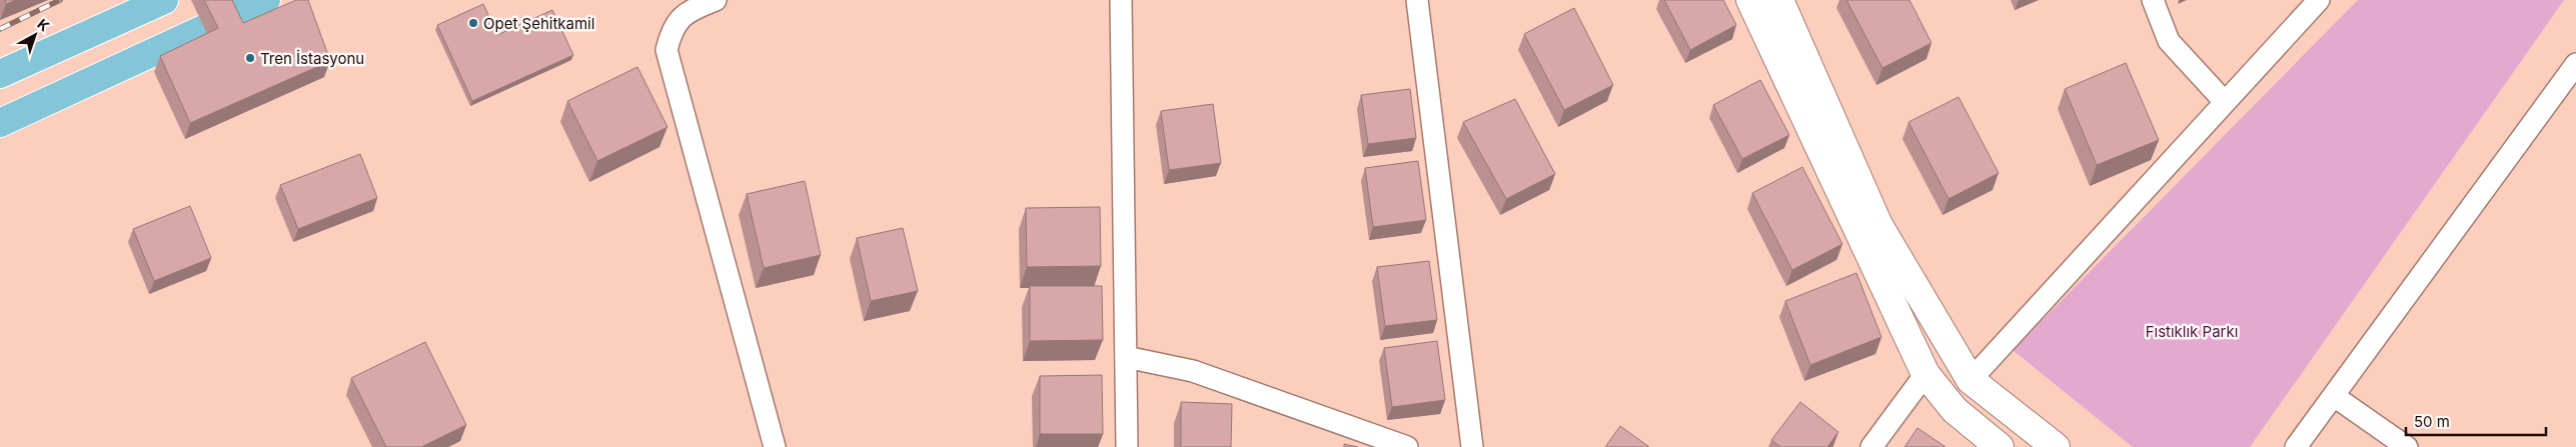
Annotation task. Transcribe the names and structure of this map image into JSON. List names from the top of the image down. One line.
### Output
{"parks":["Fıstıklık Parkı"],"places":["Opet Şehitkamil","Tren İstasyonu"],"scale_bar":"50 m","north":"top right"}
